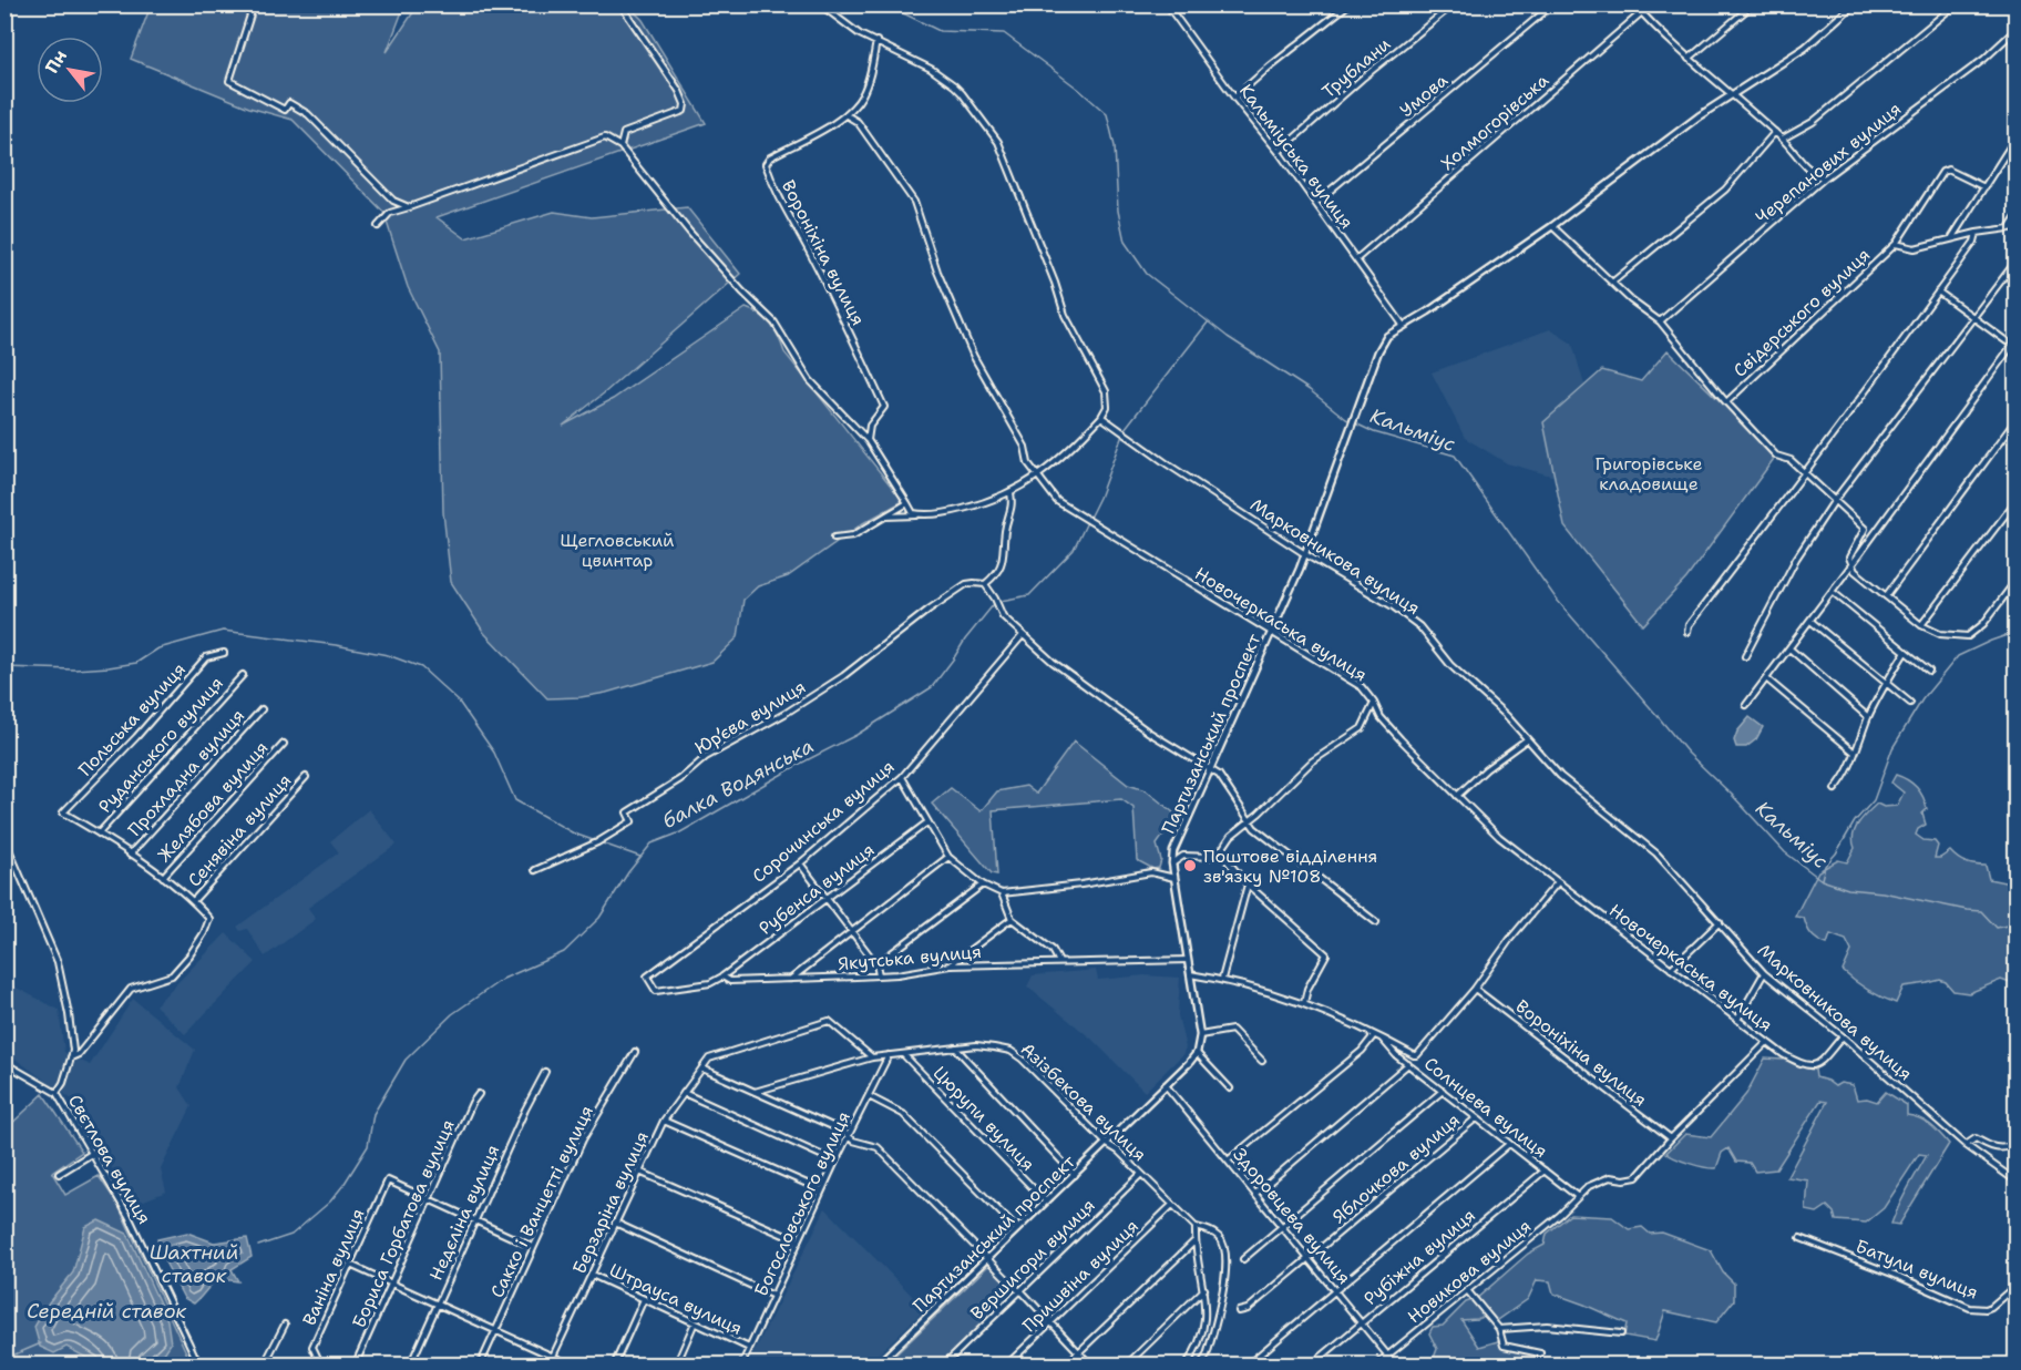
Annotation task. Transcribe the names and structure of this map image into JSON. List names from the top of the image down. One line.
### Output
{"streets":{"street":["Трублани","Умова","Холмогорівська","Кальміуська вулиця","Черепанових вулиця","Вороніхіна вулиця","Свiдерського вулиця","Марковникова вулиця","Новочеркаська вулиця","Юр’єва вулиця","Польська вулиця","Партизанський проспект","Руданського вулиця","Прохладна вулиця","Желябова вулиця","Сорочинська вулиця","Сенявіна вулиця","Рубенса вулиця","Якутська вулиця","Азізбекова вулиця","Солнцева вулиця","Цюрупи вулиця","Свєтлова вулиця","Яблочкова вулиця","Сакко і Ванцетті вулиця","Берзаріна вулиця","Богословського вулиця","Недєліна вулиця","Здоровцева вулиця","Бориса Горбатова вулиця","Рубіжна вулиця","Вершигори вулиця","Ваніна вулиця","Батули вулиця","Новикова вулиця","Пришвіна вулиця","Штрауса вулиця"]},"crossings":[["Трублани","Кальміуська вулиця"],["Умова","Кальміуська вулиця"],["Холмогорівська","Кальміуська вулиця"],["Кальміуська вулиця","Партизанський проспект"],["Вороніхіна вулиця","Новочеркаська вулиця"],["Вороніхіна вулиця","Новикова вулиця"],["Марковникова вулиця","Новочеркаська вулиця"],["Марковникова вулиця","Партизанський проспект"],["Новочеркаська вулиця","Партизанський проспект"],["Новочеркаська вулиця","Новикова вулиця"],["Польська вулиця","Руданського вулиця"],["Партизанський проспект","Якутська вулиця"],["Партизанський проспект","Азізбекова вулиця"],["Партизанський проспект","Солнцева вулиця"],["Партизанський проспект","Цюрупи вулиця"],["Партизанський проспект","Здоровцева вулиця"],["Сорочинська вулиця","Якутська вулиця"],["Рубенса вулиця","Якутська вулиця"],["Азізбекова вулиця","Цюрупи вулиця"],["Азізбекова вулиця","Берзаріна вулиця"],["Азізбекова вулиця","Богословського вулиця"],["Азізбекова вулиця","Вершигори вулиця"],["Азізбекова вулиця","Пришвіна вулиця"],["Солнцева вулиця","Яблочкова вулиця"],["Солнцева вулиця","Рубіжна вулиця"],["Солнцева вулиця","Новикова вулиця"],["Яблочкова вулиця","Здоровцева вулиця"],["Берзаріна вулиця","Штрауса вулиця"],["Богословського вулиця","Штрауса вулиця"],["Здоровцева вулиця","Рубіжна вулиця"],["Здоровцева вулиця","Новикова вулиця"],["Бориса Горбатова вулиця","Ваніна вулиця"]],"water":["Кальміус","балка Водянська","Шахтний ставок","Середній ставок"],"parks":["Григорівське кладовище","Щегловський цвинтар"],"places":["Поштове відділення зв'язку №108"],"north":"top left"}
